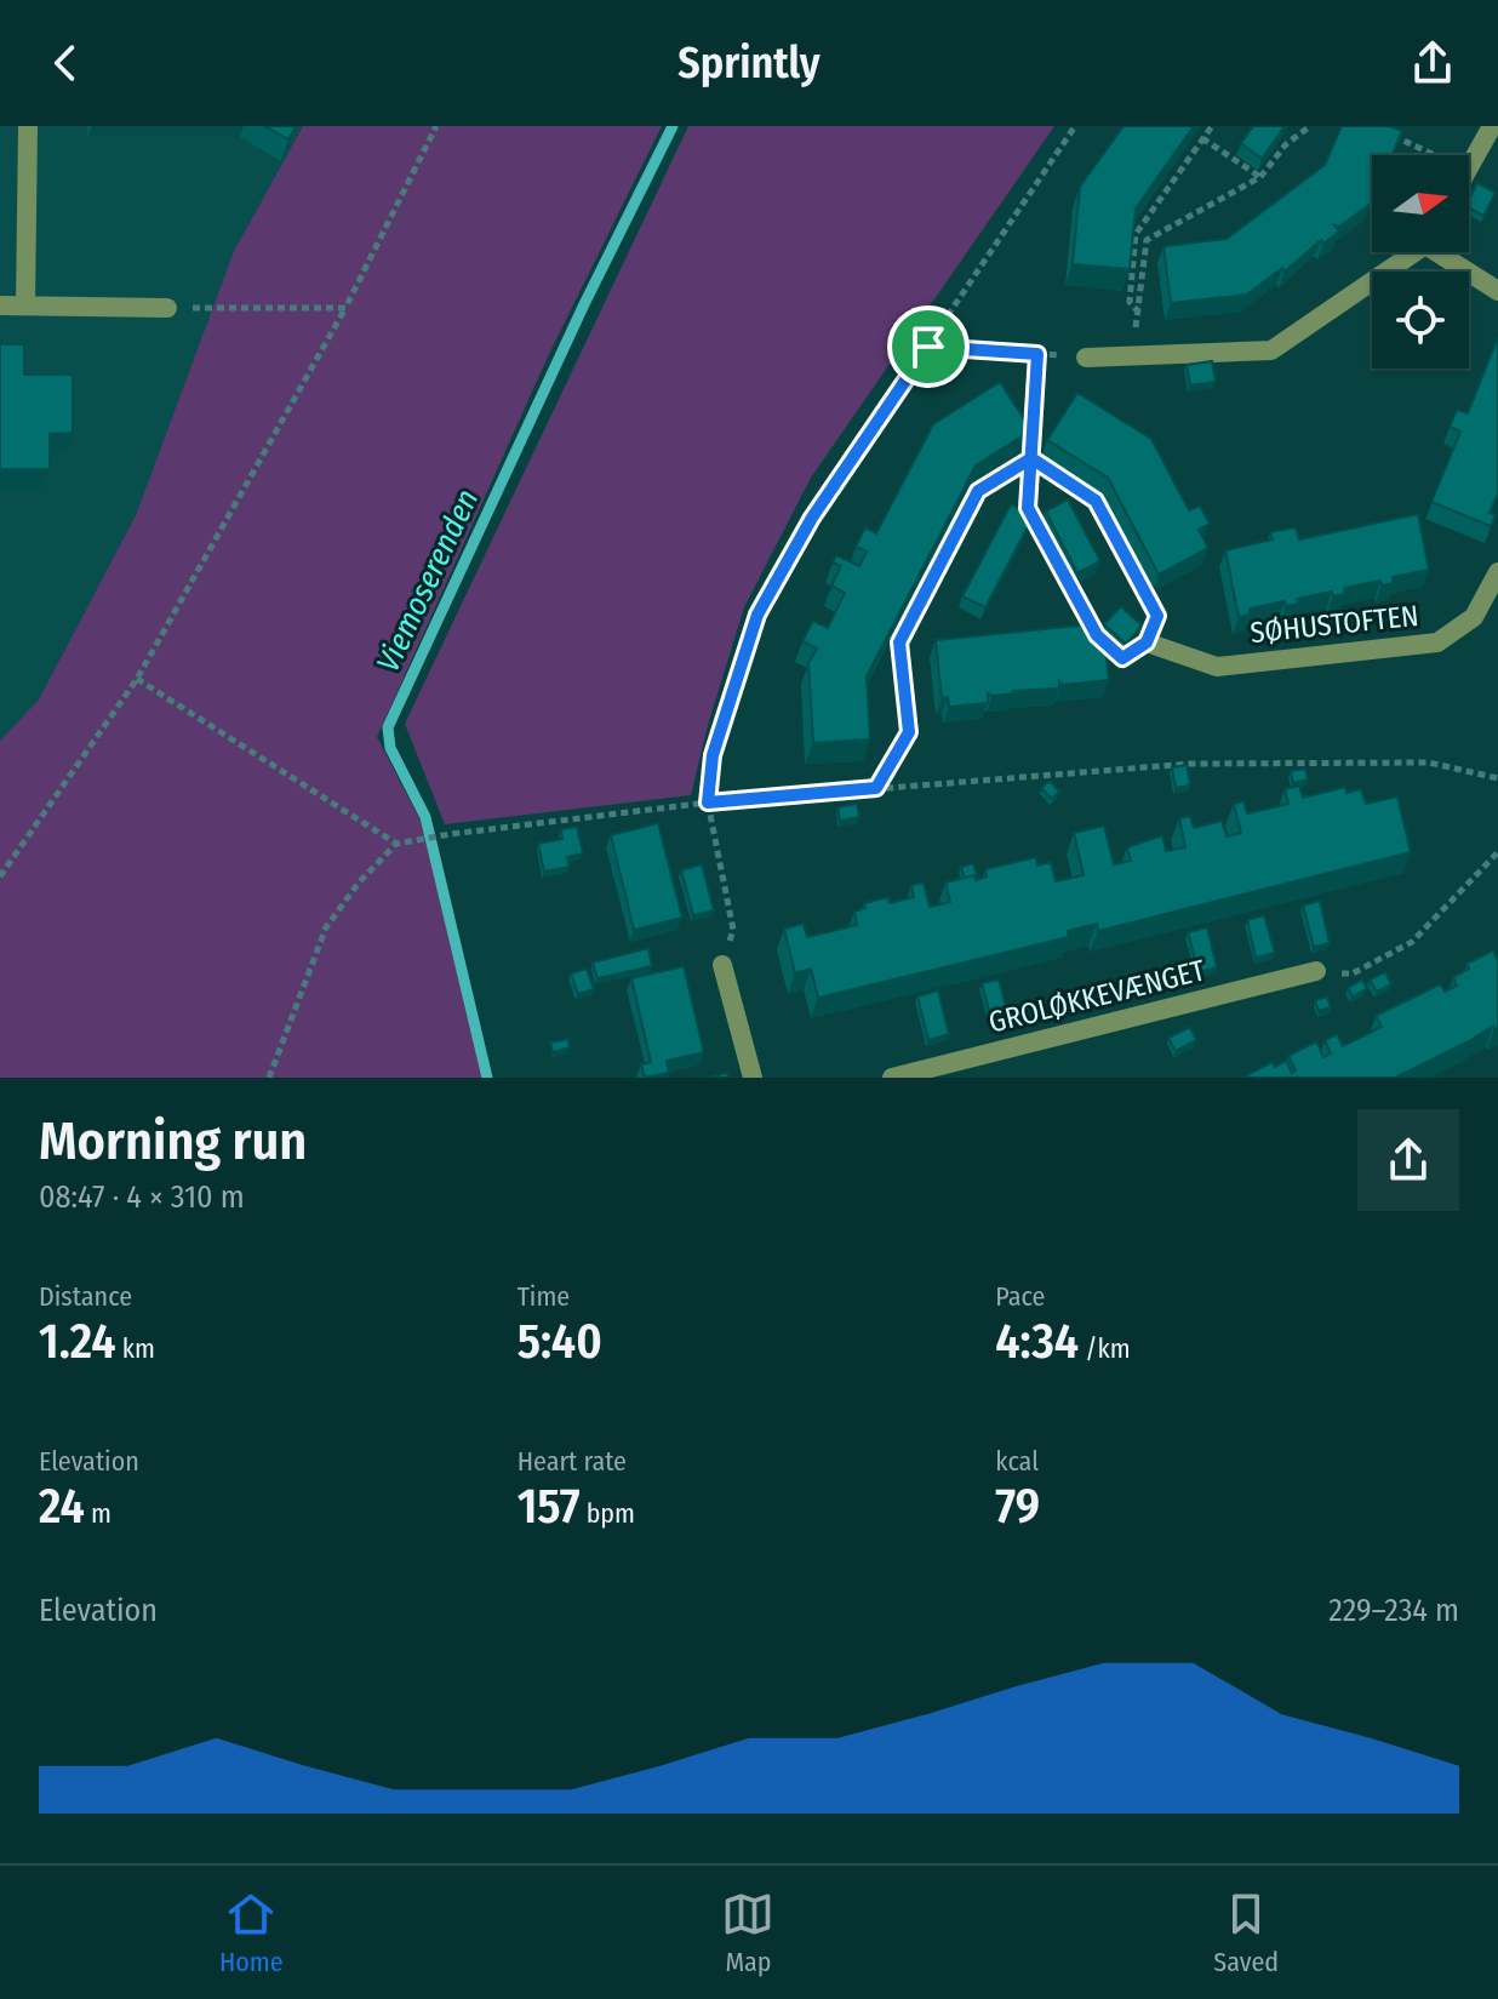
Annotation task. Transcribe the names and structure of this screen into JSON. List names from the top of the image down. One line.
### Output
{"streets":{"street":["SØHUSTOFTEN","GROLØKKEVÆNGET"]},"water":["Viemoserenden"],"north":"right","page":{"header":"Sprintly","heading":["Morning run","08:47 · 4 × 310 m"],"stats":[["Distance","1.24 km"],["Time","5:40"],["Pace","4:34 /km"],["Elevation","24 m"],["Heart rate","157 bpm"],["kcal","79"]],"chart":["Elevation","229–234 m"],"tabs":["Home","Map","Saved"]}}
